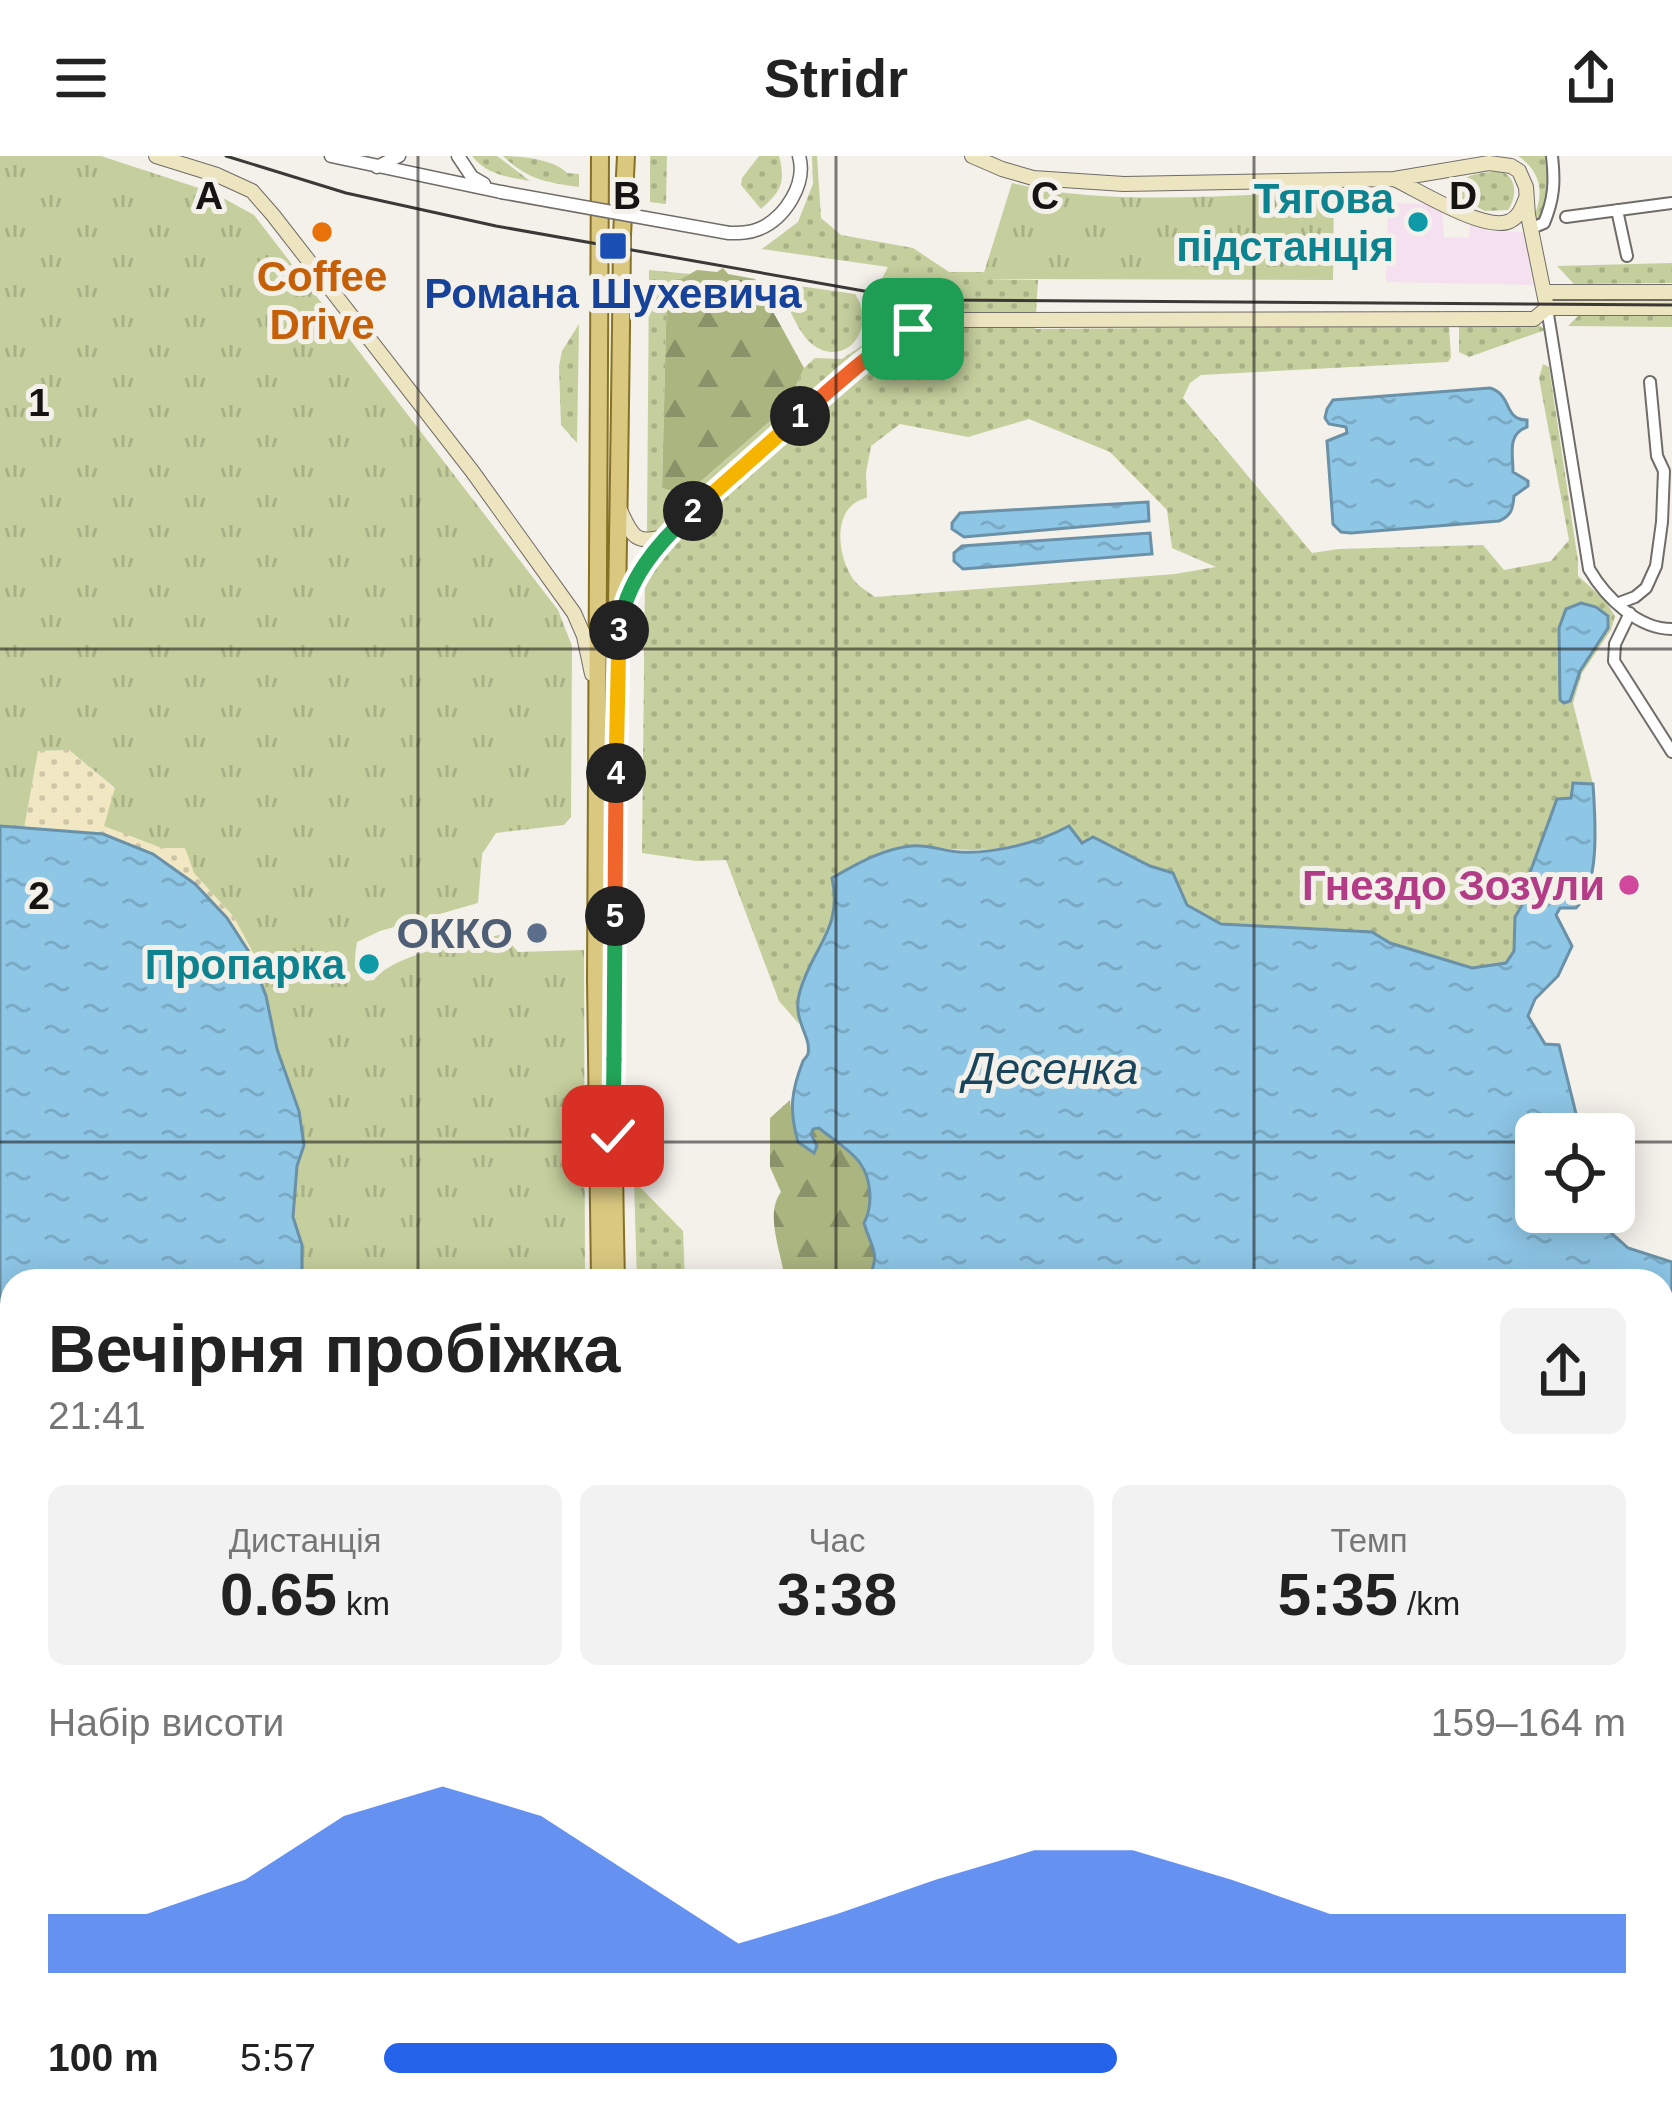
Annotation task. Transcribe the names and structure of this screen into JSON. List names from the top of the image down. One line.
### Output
{"water":["Десенка"],"places":{"other":["Тягова пiдстанцiя","Coffee Drive","Гнездо Зозули","ОККО","Пропарка"],"transit":["Романа Шухевича"]},"page":{"header":"Stridr","pins":["1","2","3","4","5"],"heading":["Вечірня пробіжка","21:41"],"stats":[["Дистанція","0.65 km"],["Час","3:38"],["Темп","5:35 /km"]],"chart":["Набір висоти","159–164 m"],"list":[{"name":"100 m","note":"5:57"}]},"grid":{"columns":["A","B","C","D"],"rows":["1","2"]}}
